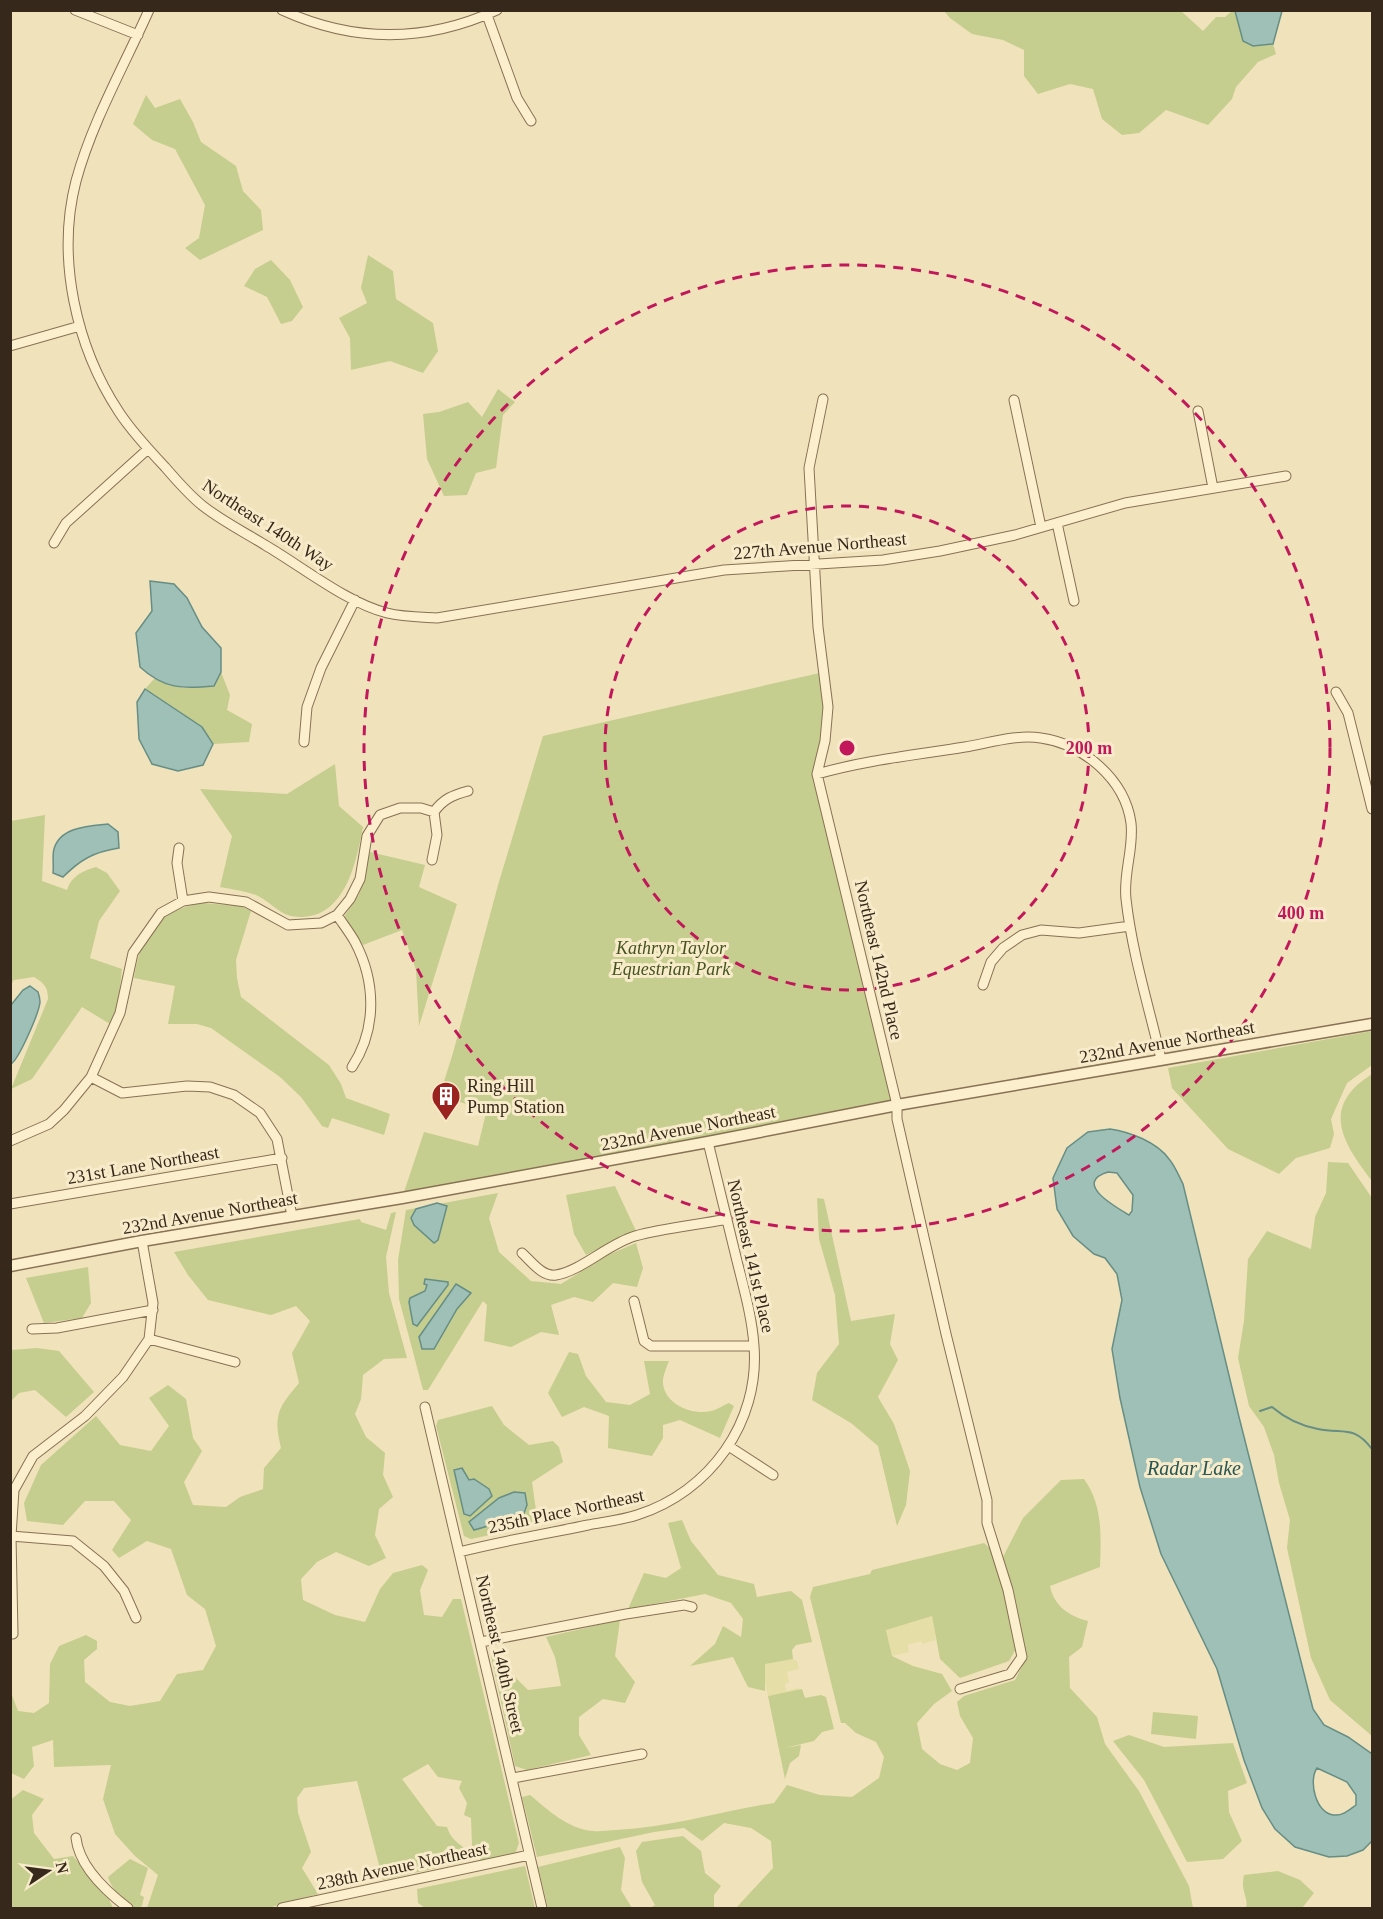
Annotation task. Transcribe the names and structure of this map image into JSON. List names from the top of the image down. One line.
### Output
{"streets":{"street":["Northeast 140th Way","227th Avenue Northeast","Northeast 142nd Place","232nd Avenue Northeast","231st Lane Northeast","Northeast 141st Place","235th Place Northeast","Northeast 140th Street","238th Avenue Northeast"]},"crossings":[["Northeast 140th Way","227th Avenue Northeast"],["227th Avenue Northeast","Northeast 142nd Place"],["Northeast 142nd Place","232nd Avenue Northeast"],["232nd Avenue Northeast","Northeast 141st Place"],["Northeast 141st Place","235th Place Northeast"],["235th Place Northeast","Northeast 140th Street"],["Northeast 140th Street","238th Avenue Northeast"]],"water":["Radar Lake"],"parks":["Kathryn Taylor Equestrian Park"],"places":{"building":["Ring Hill Pump Station"]},"north":"right","rings":["200 m","400 m"]}
